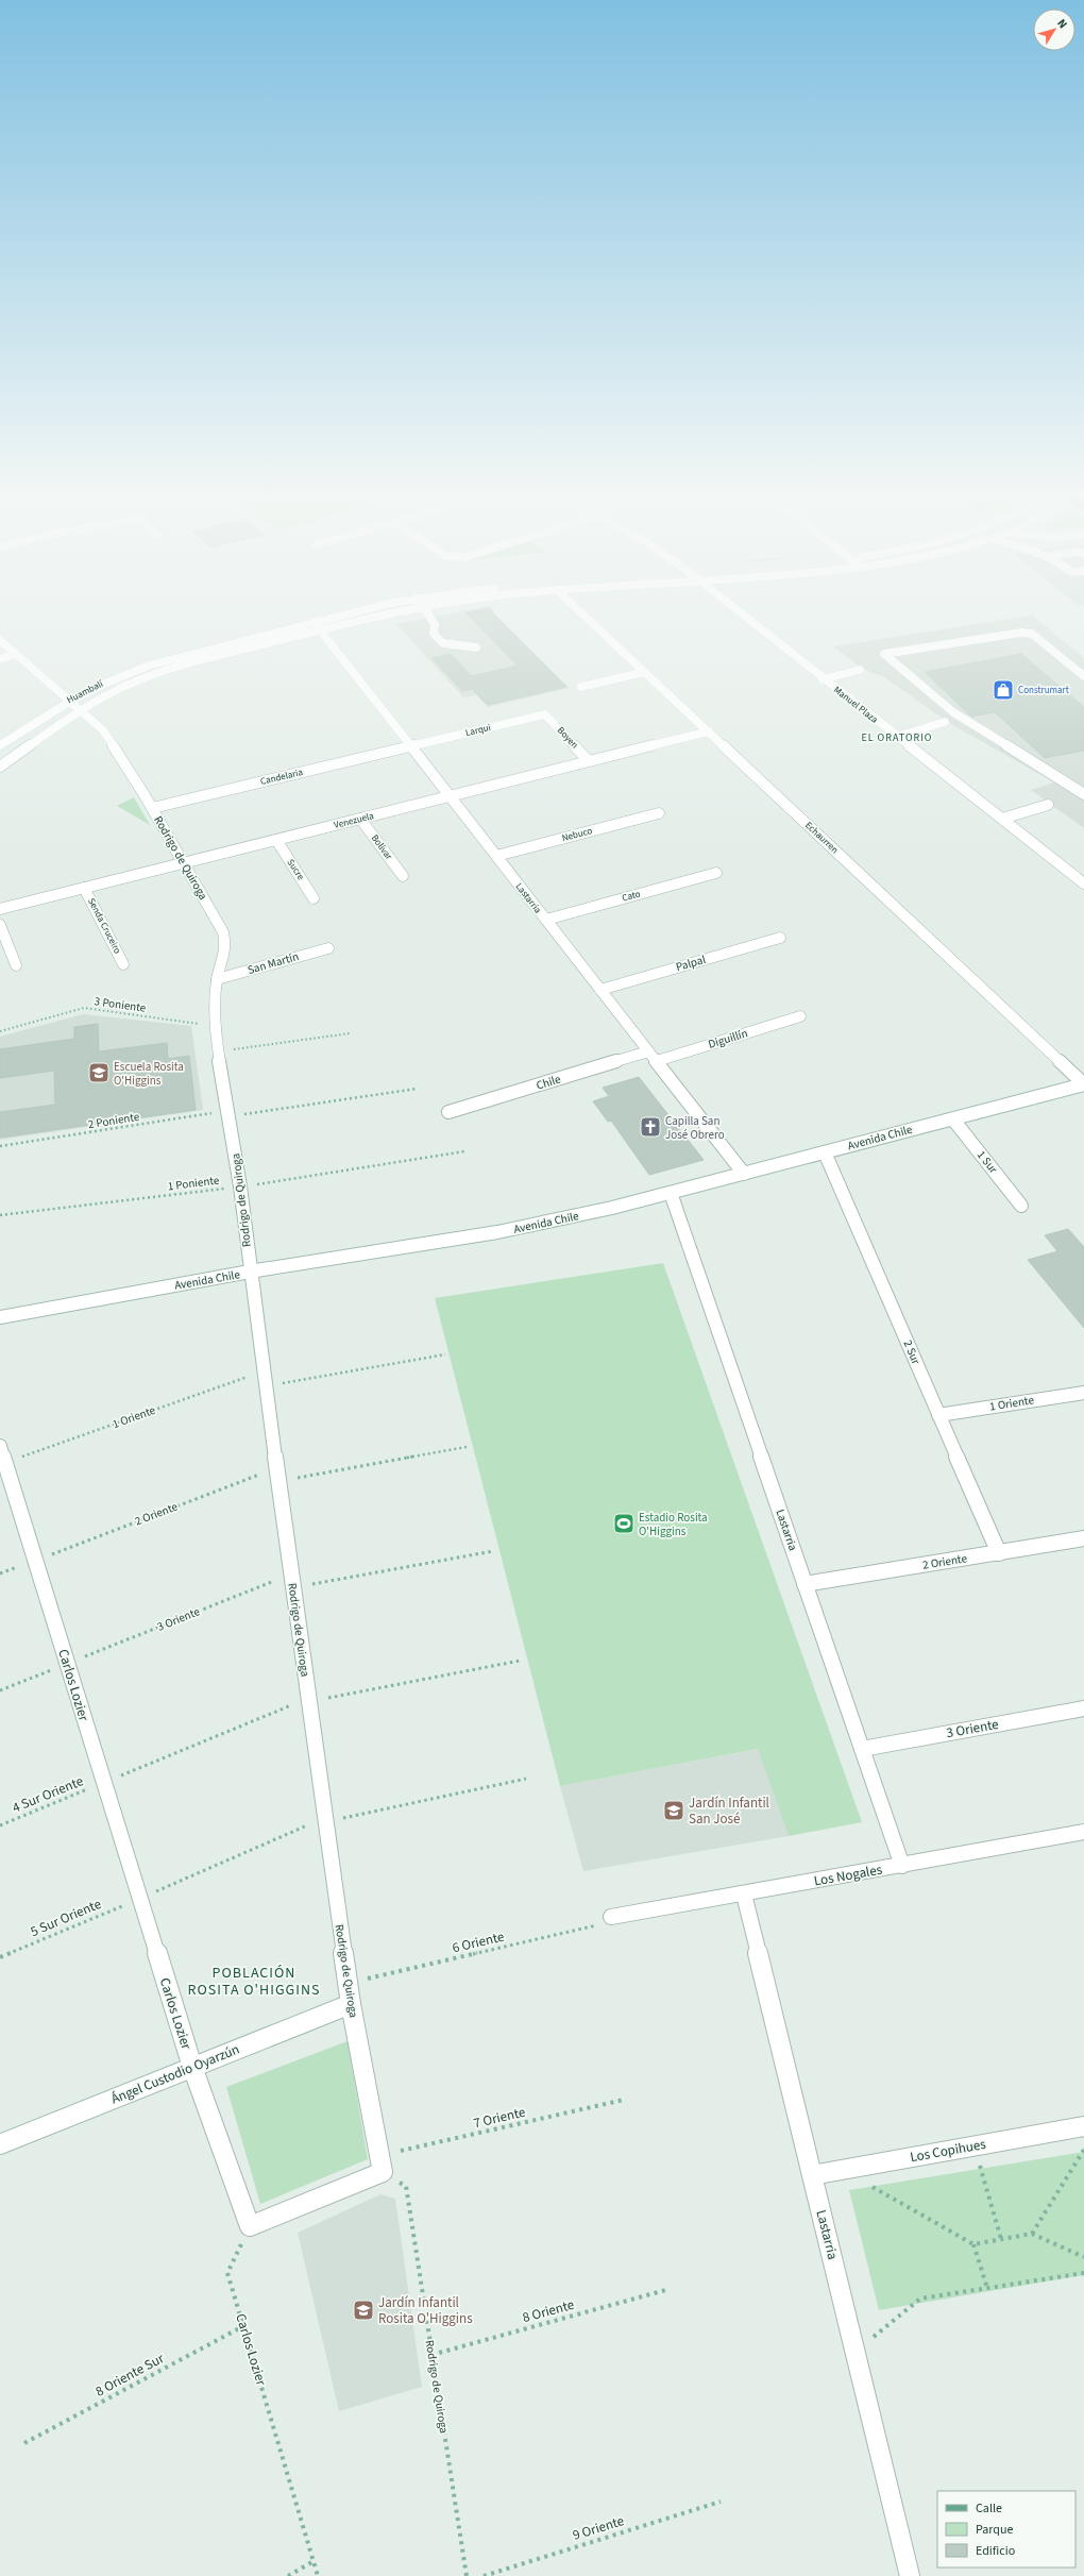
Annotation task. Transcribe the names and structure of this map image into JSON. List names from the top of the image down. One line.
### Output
{"streets":{"street":["Huambalí","Manuel Plaza","Larqui","Boyen","Candelaria","Venezuela","Nebuco","Echaurren","Bolívar","Rodrigo de Quiroga","Sucre","Cato","Lastarria","Senda Cruceiro","San Martín","Palpal","Diguillín","Chile","Avenida Chile","1 Sur","2 Sur","1 Oriente","2 Oriente","3 Oriente","Carlos Lozier","Los Nogales","Ángel Custodio Oyarzún","Los Copihues"],"path":["3 Poniente","2 Poniente","1 Poniente","4 Sur Oriente","5 Sur Oriente","6 Oriente","7 Oriente","8 Oriente","8 Oriente Sur","9 Oriente"]},"crossings":[["Huambalí","Rodrigo de Quiroga"],["Huambalí","Lastarria"],["Larqui","Boyen"],["Larqui","Candelaria"],["Larqui","Lastarria"],["Boyen","Venezuela"],["Candelaria","Rodrigo de Quiroga"],["Candelaria","Lastarria"],["Venezuela","Echaurren"],["Venezuela","Bolívar"],["Venezuela","Rodrigo de Quiroga"],["Venezuela","Sucre"],["Venezuela","Lastarria"],["Venezuela","Senda Cruceiro"],["Nebuco","Lastarria"],["Echaurren","Avenida Chile"],["Rodrigo de Quiroga","San Martín"],["Rodrigo de Quiroga","3 Poniente"],["Rodrigo de Quiroga","2 Poniente"],["Rodrigo de Quiroga","Avenida Chile"],["Rodrigo de Quiroga","1 Poniente"],["Rodrigo de Quiroga","1 Oriente"],["Rodrigo de Quiroga","2 Oriente"],["Rodrigo de Quiroga","3 Oriente"],["Rodrigo de Quiroga","6 Oriente"],["Rodrigo de Quiroga","Ángel Custodio Oyarzún"],["Rodrigo de Quiroga","7 Oriente"],["Rodrigo de Quiroga","8 Oriente"],["Cato","Lastarria"],["Lastarria","Palpal"],["Lastarria","Diguillín"],["Lastarria","Chile"],["Lastarria","Avenida Chile"],["Lastarria","2 Oriente"],["Lastarria","3 Oriente"],["Lastarria","Los Nogales"],["Lastarria","Los Copihues"],["Avenida Chile","1 Sur"],["Avenida Chile","2 Sur"],["2 Sur","1 Oriente"],["2 Sur","2 Oriente"],["1 Oriente","Carlos Lozier"],["2 Oriente","Carlos Lozier"],["3 Oriente","Carlos Lozier"],["Carlos Lozier","4 Sur Oriente"],["Carlos Lozier","5 Sur Oriente"],["Carlos Lozier","Ángel Custodio Oyarzún"],["Carlos Lozier","8 Oriente Sur"],["Los Nogales","6 Oriente"]],"districts":["EL ORATORIO","POBLACIÓN ROSITA O'HIGGINS"],"places":{"shop":["Construmart"],"school or university":["Escuela Rosita O'Higgins","Jardín Infantil San José","Jardín Infantil Rosita O'Higgins"],"church":["Capilla San José Obrero"],"sports":["Estadio Rosita O'Higgins"]},"legend":["Calle","Parque","Edificio"],"north":"top right"}
